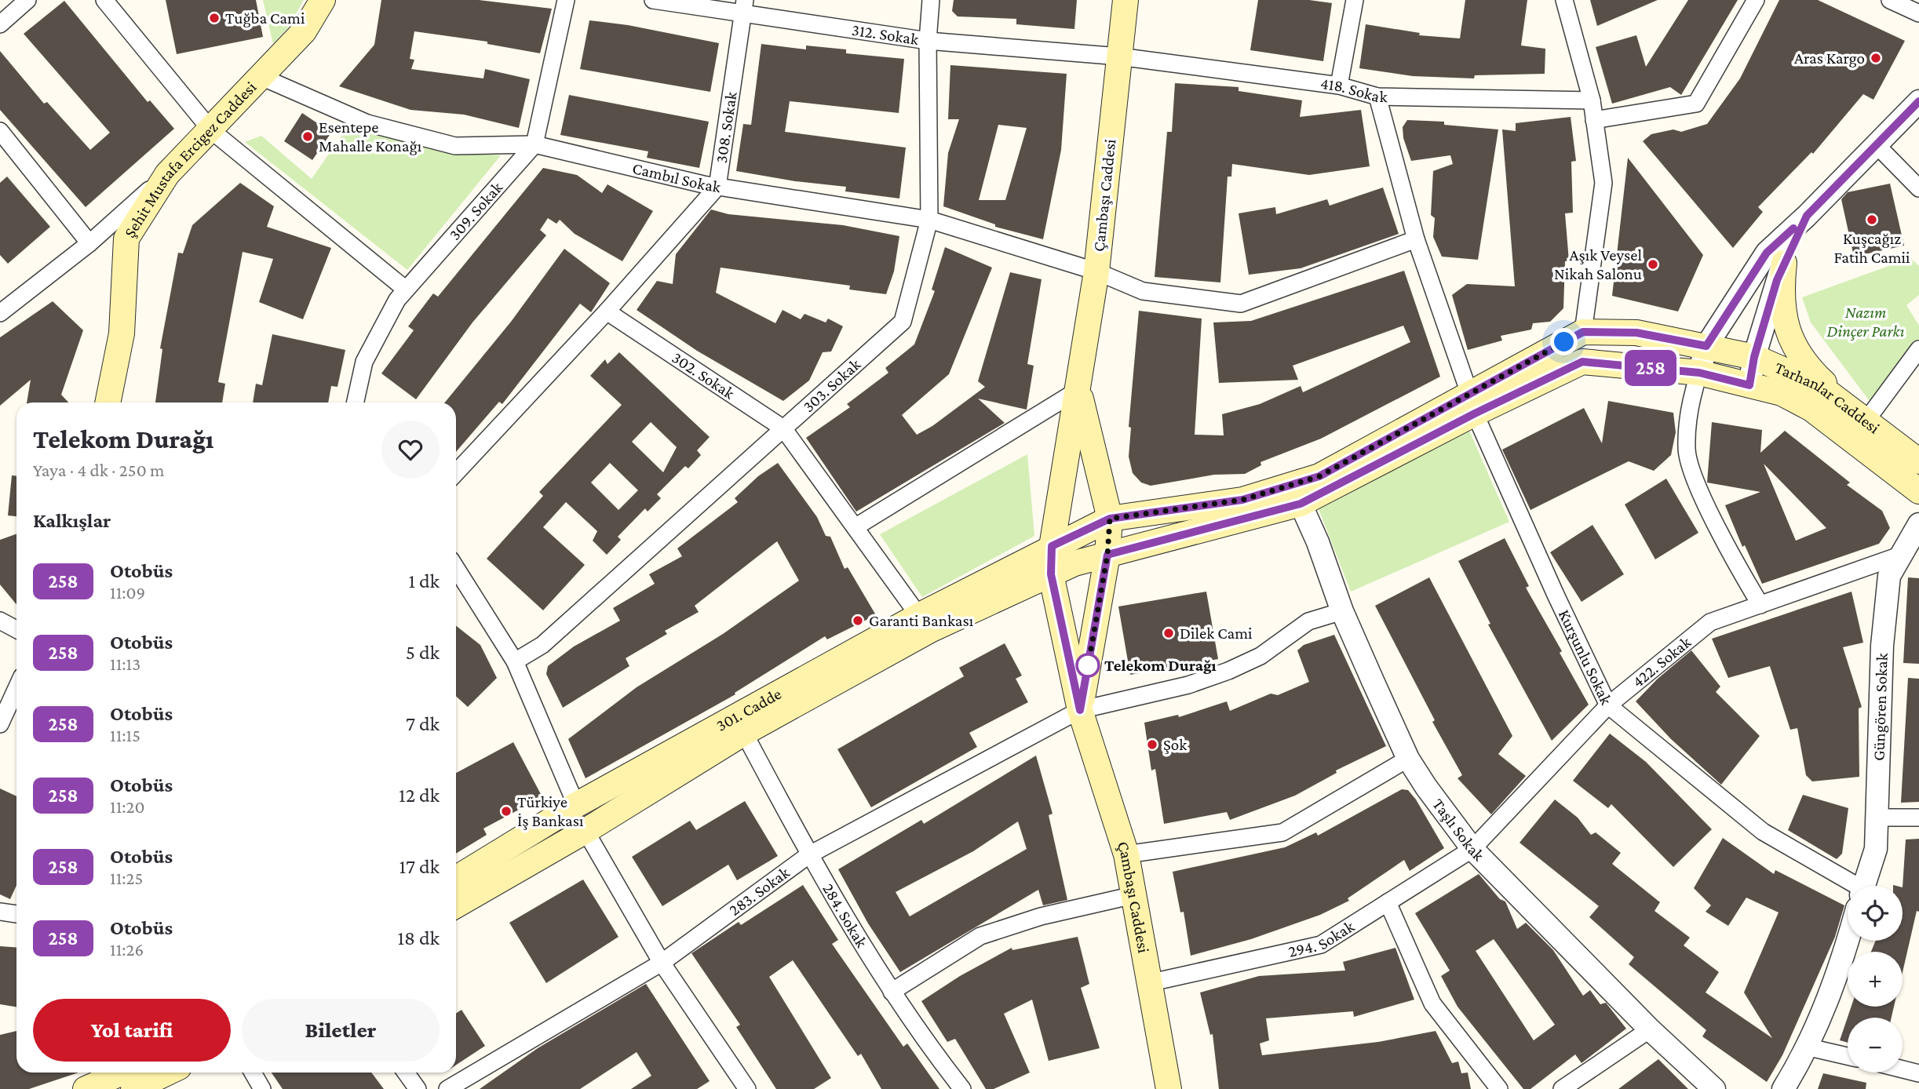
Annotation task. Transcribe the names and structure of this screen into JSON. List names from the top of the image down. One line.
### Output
{"streets":{"main road":["Şehit Mustafa Ercigez Caddesi","Çambaşı Caddesi","Tarhanlar Caddesi","301. Cadde"],"street":["312. Sokak","418. Sokak","308. Sokak","Cambıl Sokak","309. Sokak","302. Sokak","303. Sokak","Kurşunlu Sokak","422. Sokak","Güngören Sokak","Taşlı Sokak","283. Sokak","284. Sokak","294. Sokak"]},"crossings":[["312. Sokak","418. Sokak"],["312. Sokak","308. Sokak"],["312. Sokak","Çambaşı Caddesi"],["312. Sokak","303. Sokak"],["418. Sokak","Çambaşı Caddesi"],["418. Sokak","Kurşunlu Sokak"],["308. Sokak","Cambıl Sokak"],["308. Sokak","302. Sokak"],["Şehit Mustafa Ercigez Caddesi","Cambıl Sokak"],["Cambıl Sokak","Çambaşı Caddesi"],["Cambıl Sokak","309. Sokak"],["Cambıl Sokak","303. Sokak"],["Cambıl Sokak","Kurşunlu Sokak"],["Çambaşı Caddesi","Tarhanlar Caddesi"],["Çambaşı Caddesi","301. Cadde"],["Çambaşı Caddesi","283. Sokak"],["Çambaşı Caddesi","294. Sokak"],["302. Sokak","303. Sokak"],["302. Sokak","301. Cadde"],["Tarhanlar Caddesi","Kurşunlu Sokak"],["Tarhanlar Caddesi","301. Cadde"],["Tarhanlar Caddesi","Taşlı Sokak"],["Kurşunlu Sokak","422. Sokak"],["422. Sokak","Güngören Sokak"],["422. Sokak","Taşlı Sokak"],["422. Sokak","294. Sokak"],["301. Cadde","284. Sokak"],["Taşlı Sokak","283. Sokak"],["Taşlı Sokak","294. Sokak"],["283. Sokak","284. Sokak"]],"parks":["Nazım Dinçer Parkı"],"places":["Tuğba Cami","Aras Kargo","Esentepe Mahalle Konağı","Kuşcağız Fatih Camii","Aşık Veysel Nikah Salonu","Garanti Bankası","Dilek Cami","Telekom Durağı","Şok","Türkiye İş Bankası"],"lines":["bus line 258"],"page":{"on_map":"258","heading":[["Telekom Durağı","Yaya · 4 dk · 250 m"],"Kalkışlar"],"list":[{"mark":"258","name":"Otobüs","note":"11:09","value":"1 dk"},{"mark":"258","name":"Otobüs","note":"11:13","value":"5 dk"},{"mark":"258","name":"Otobüs","note":"11:15","value":"7 dk"},{"mark":"258","name":"Otobüs","note":"11:20","value":"12 dk"},{"mark":"258","name":"Otobüs","note":"11:25","value":"17 dk"},{"mark":"258","name":"Otobüs","note":"11:26","value":"18 dk"}],"map_buttons":["+","−"],"buttons":["Yol tarifi","Biletler"]}}
